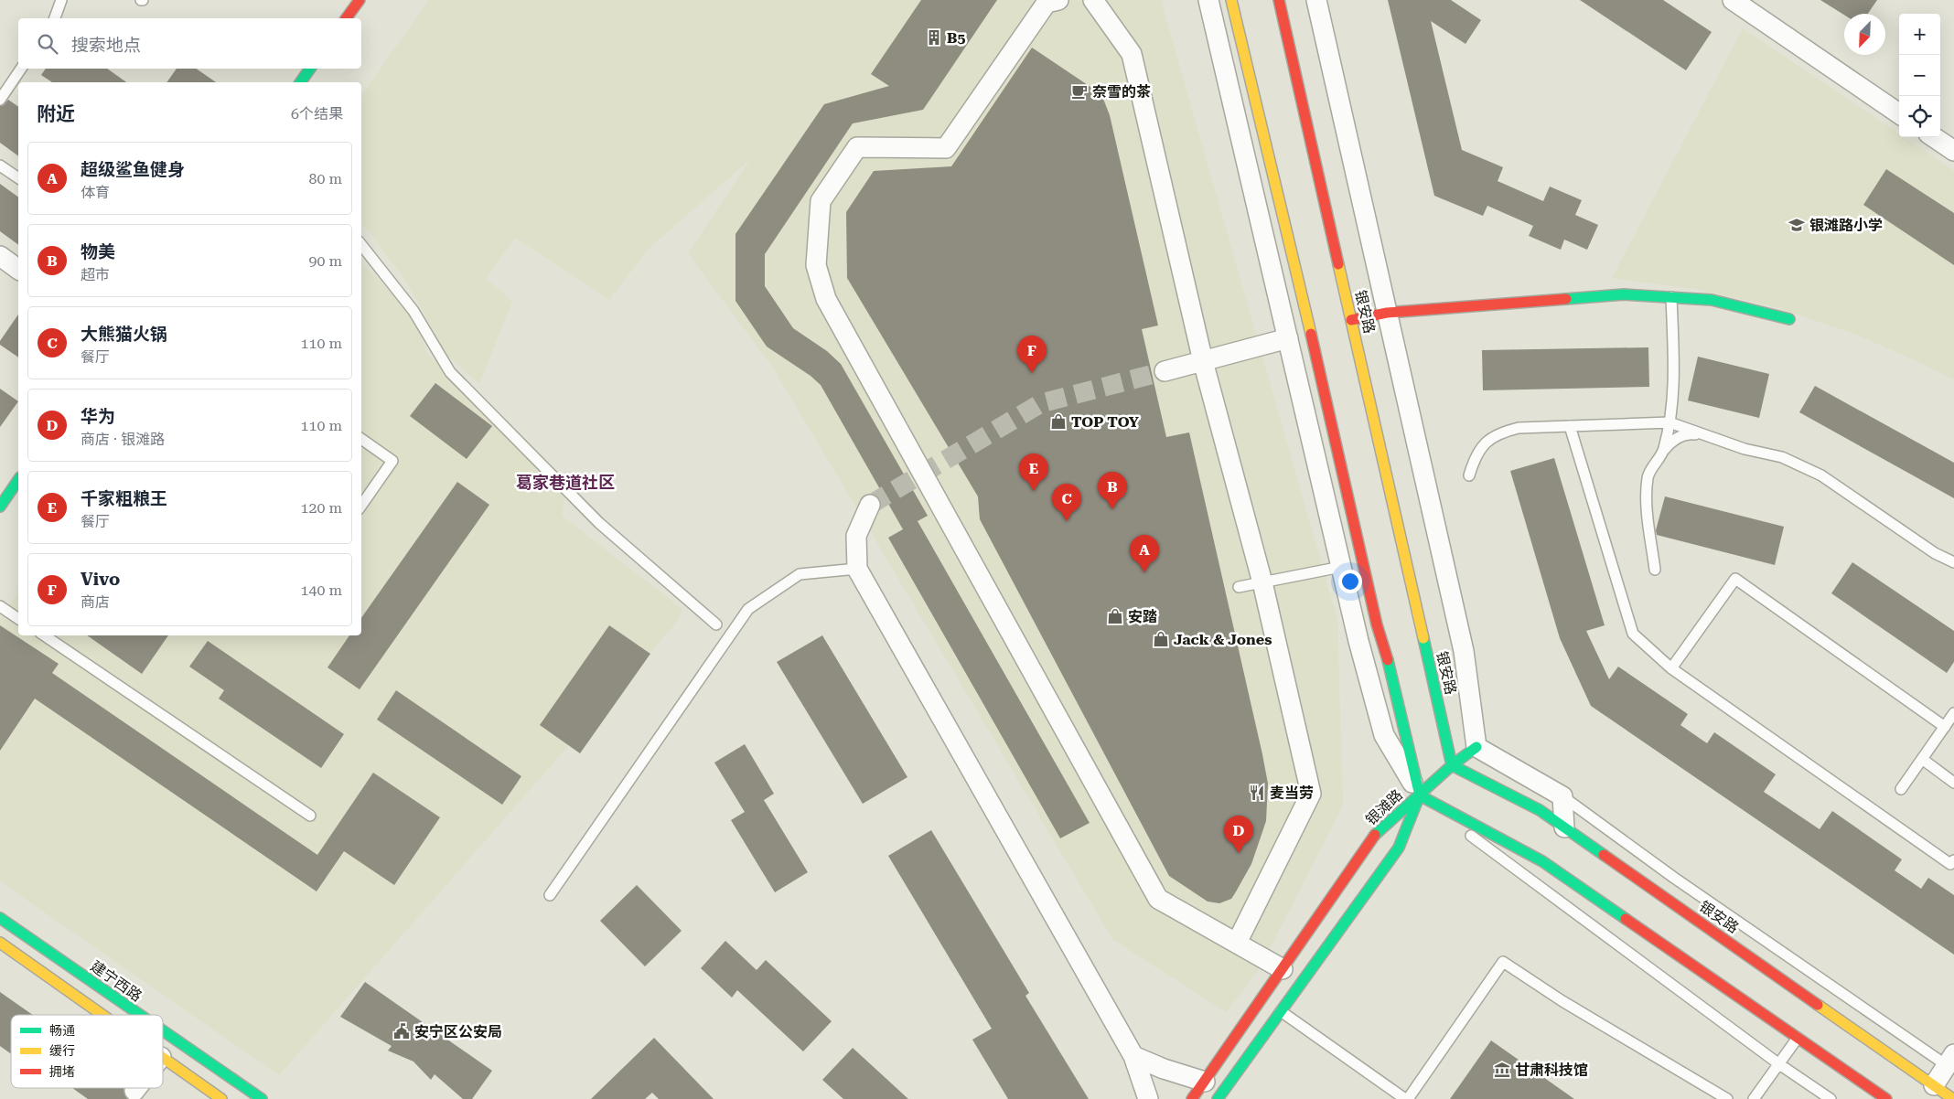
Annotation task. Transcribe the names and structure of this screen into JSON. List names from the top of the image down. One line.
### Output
{"streets":{"main road":["银安路","银滩路","建宁西路"]},"districts":["葛家巷道社区"],"places":{"building":["B5"],"cafe":["奈雪的茶"],"school or university":["银滩路小学"],"shop":["TOP TOY","安踏","Jack & Jones"],"restaurant":["麦当劳"],"public building":["安宁区公安局"],"museum":["甘肃科技馆"]},"legend":["畅通","缓行","拥堵"],"north":"bottom left","page":{"map_buttons":["+","−"],"search":"搜索地点","heading":["附近","6个结果"],"list":[{"mark":"A","name":"超级鲨鱼健身","note":"体育","value":"80 m"},{"mark":"B","name":"物美","note":"超市","value":"90 m"},{"mark":"C","name":"大熊猫火锅","note":"餐厅","value":"110 m"},{"mark":"D","name":"华为","note":"商店 · 银滩路","value":"110 m"},{"mark":"E","name":"千家粗粮王","note":"餐厅","value":"120 m"},{"mark":"F","name":"Vivo","note":"商店","value":"140 m"}],"pins":["F","E","B","C","A","D"]}}
